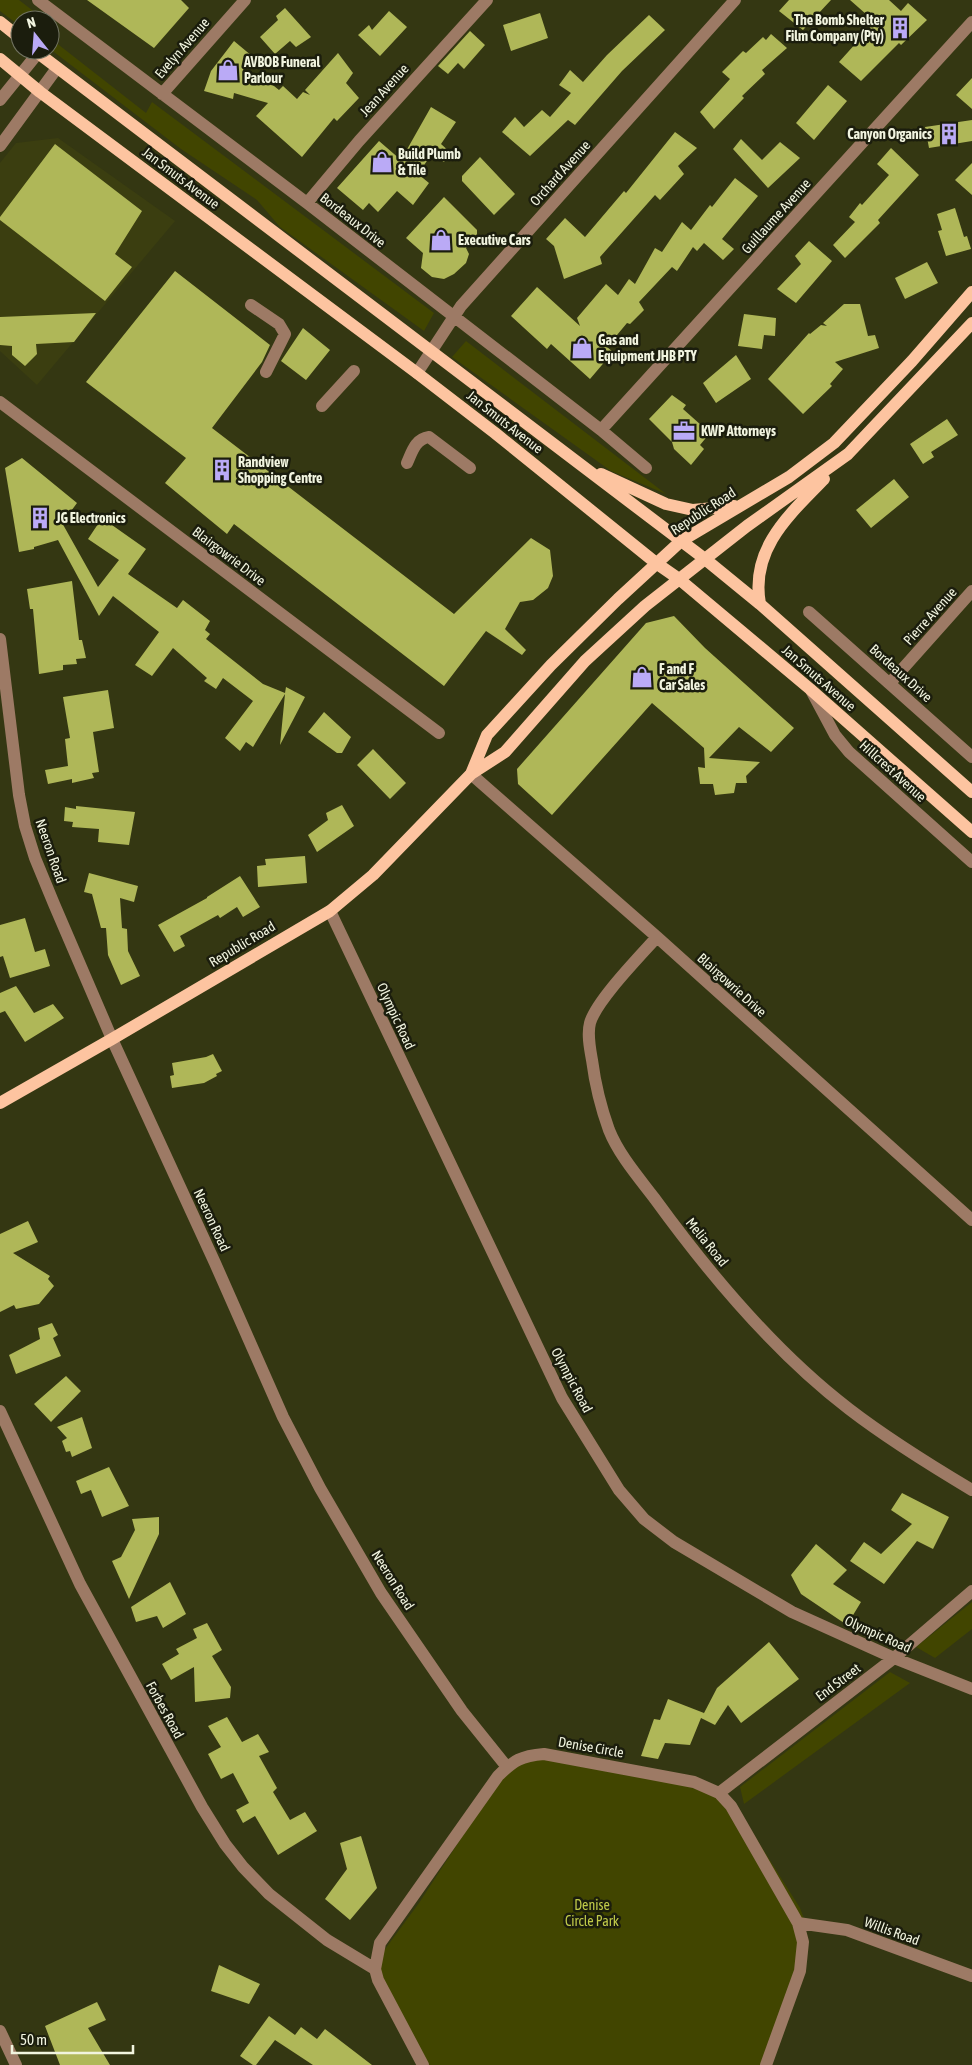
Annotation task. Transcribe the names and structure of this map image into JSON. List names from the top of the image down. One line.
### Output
{"streets":{"main road":["Jan Smuts Avenue","Republic Road"],"street":["Evelyn Avenue","Jean Avenue","Orchard Avenue","Guillaume Avenue","Bordeaux Drive","Blairgowrie Drive","Pierre Avenue","Hillcrest Avenue","Neeron Road","Olympic Road","Melia Road","End Street","Forbes Road","Denise Circle","Willis Road"]},"crossings":[["Evelyn Avenue","Bordeaux Drive"],["Jean Avenue","Bordeaux Drive"],["Orchard Avenue","Jan Smuts Avenue"],["Orchard Avenue","Bordeaux Drive"],["Jan Smuts Avenue","Republic Road"],["Jan Smuts Avenue","Hillcrest Avenue"],["Guillaume Avenue","Bordeaux Drive"],["Bordeaux Drive","Pierre Avenue"],["Republic Road","Blairgowrie Drive"],["Republic Road","Neeron Road"],["Republic Road","Olympic Road"],["Blairgowrie Drive","Melia Road"],["Neeron Road","Denise Circle"],["Olympic Road","End Street"],["End Street","Denise Circle"],["Forbes Road","Denise Circle"],["Denise Circle","Willis Road"]],"parks":["Denise Circle Park"],"places":{"building":["The Bomb Shelter Film Company (Pty)","Canyon Organics","Randview Shopping Centre","JG Electronics"],"shop":["AVBOB Funeral Parlour","Build Plumb & Tile","Executive Cars","Gas and Equipment JHB PTY","F and F Car Sales"],"office":["KWP Attorneys"]},"scale_bar":"50 m","north":"top"}
